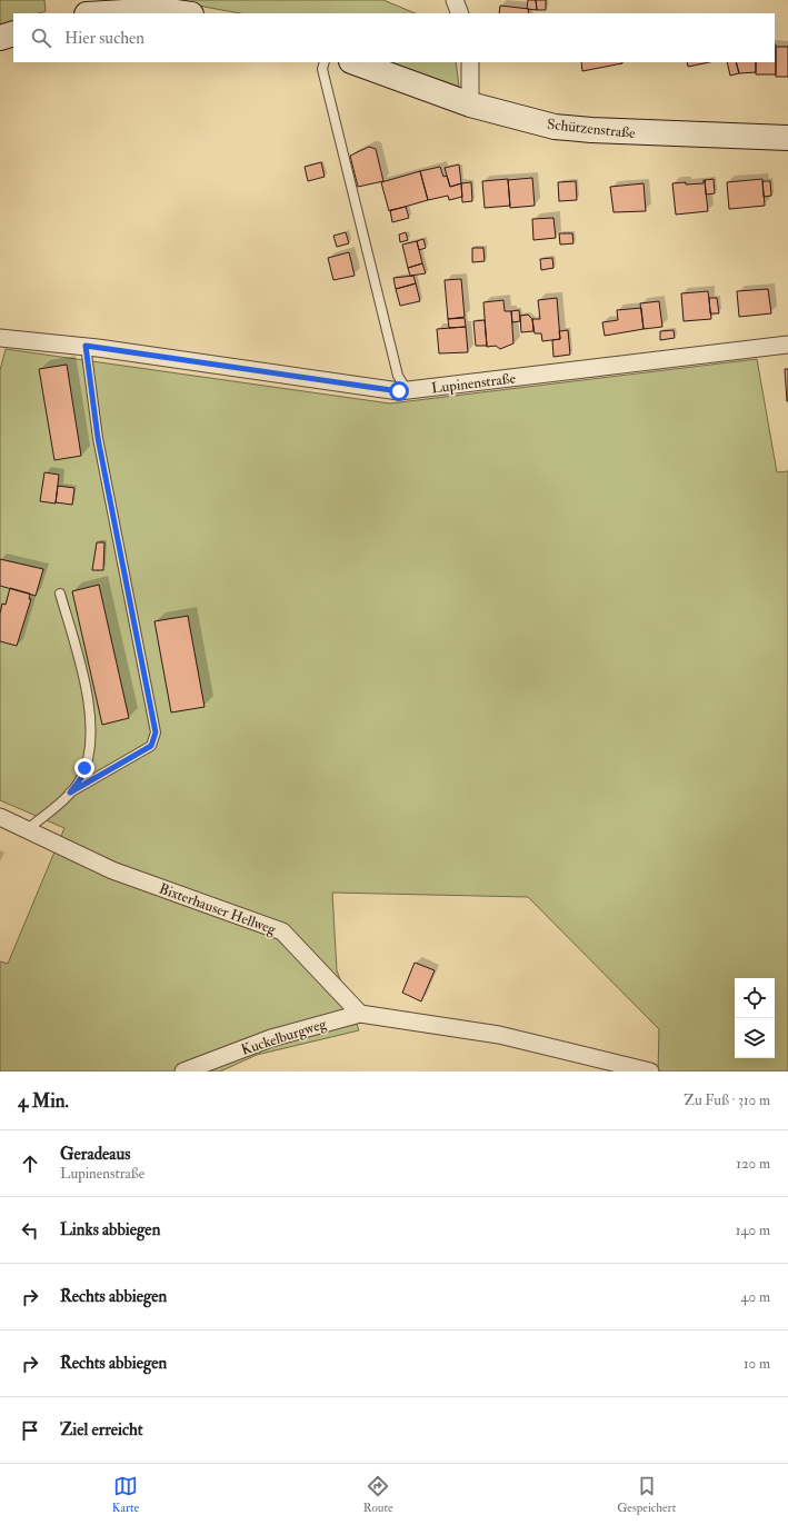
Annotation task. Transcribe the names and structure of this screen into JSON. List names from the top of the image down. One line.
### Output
{"streets":{"street":["Schützenstraße","Lupinenstraße","Bixterhauser Hellweg","Kuckelburgweg"]},"crossings":[["Bixterhauser Hellweg","Kuckelburgweg"]],"page":{"search":"Hier suchen","heading":["4 Min.","Zu Fuß · 310 m"],"list":[["Geradeaus","Lupinenstraße","120 m"],["Links abbiegen","140 m"],["Rechts abbiegen","40 m"],["Rechts abbiegen","10 m"],"Ziel erreicht"],"nav":["Karte","Route","Gespeichert"]}}
